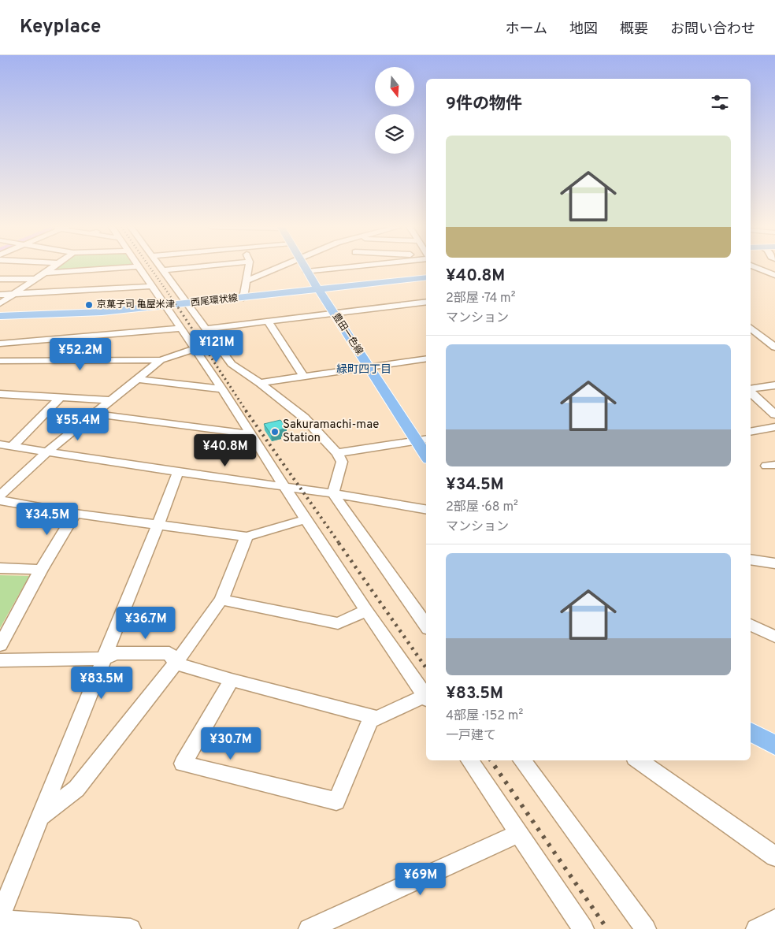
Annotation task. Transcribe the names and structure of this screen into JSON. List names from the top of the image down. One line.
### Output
{"streets":{"main road":["西尾環状線","豊田一色線"]},"crossings":[["西尾環状線","豊田一色線"]],"districts":["緑町四丁目"],"places":["京菓子司 亀屋米津","Sakuramachi-mae Station"],"north":"bottom","page":{"header":"Keyplace","nav":["ホーム","地図","概要","お問い合わせ"],"heading":"9件の物件","list":[{"name":"¥40.8M","note":"2部屋 · 74 m² · マンション"},{"name":"¥34.5M","note":"2部屋 · 68 m² · マンション"},{"name":"¥83.5M","note":"4部屋 · 152 m² · 一戸建て"}],"price":["¥121M","¥52.2M","¥55.4M","¥40.8M","¥34.5M","¥36.7M","¥83.5M","¥30.7M","¥69M"]}}
